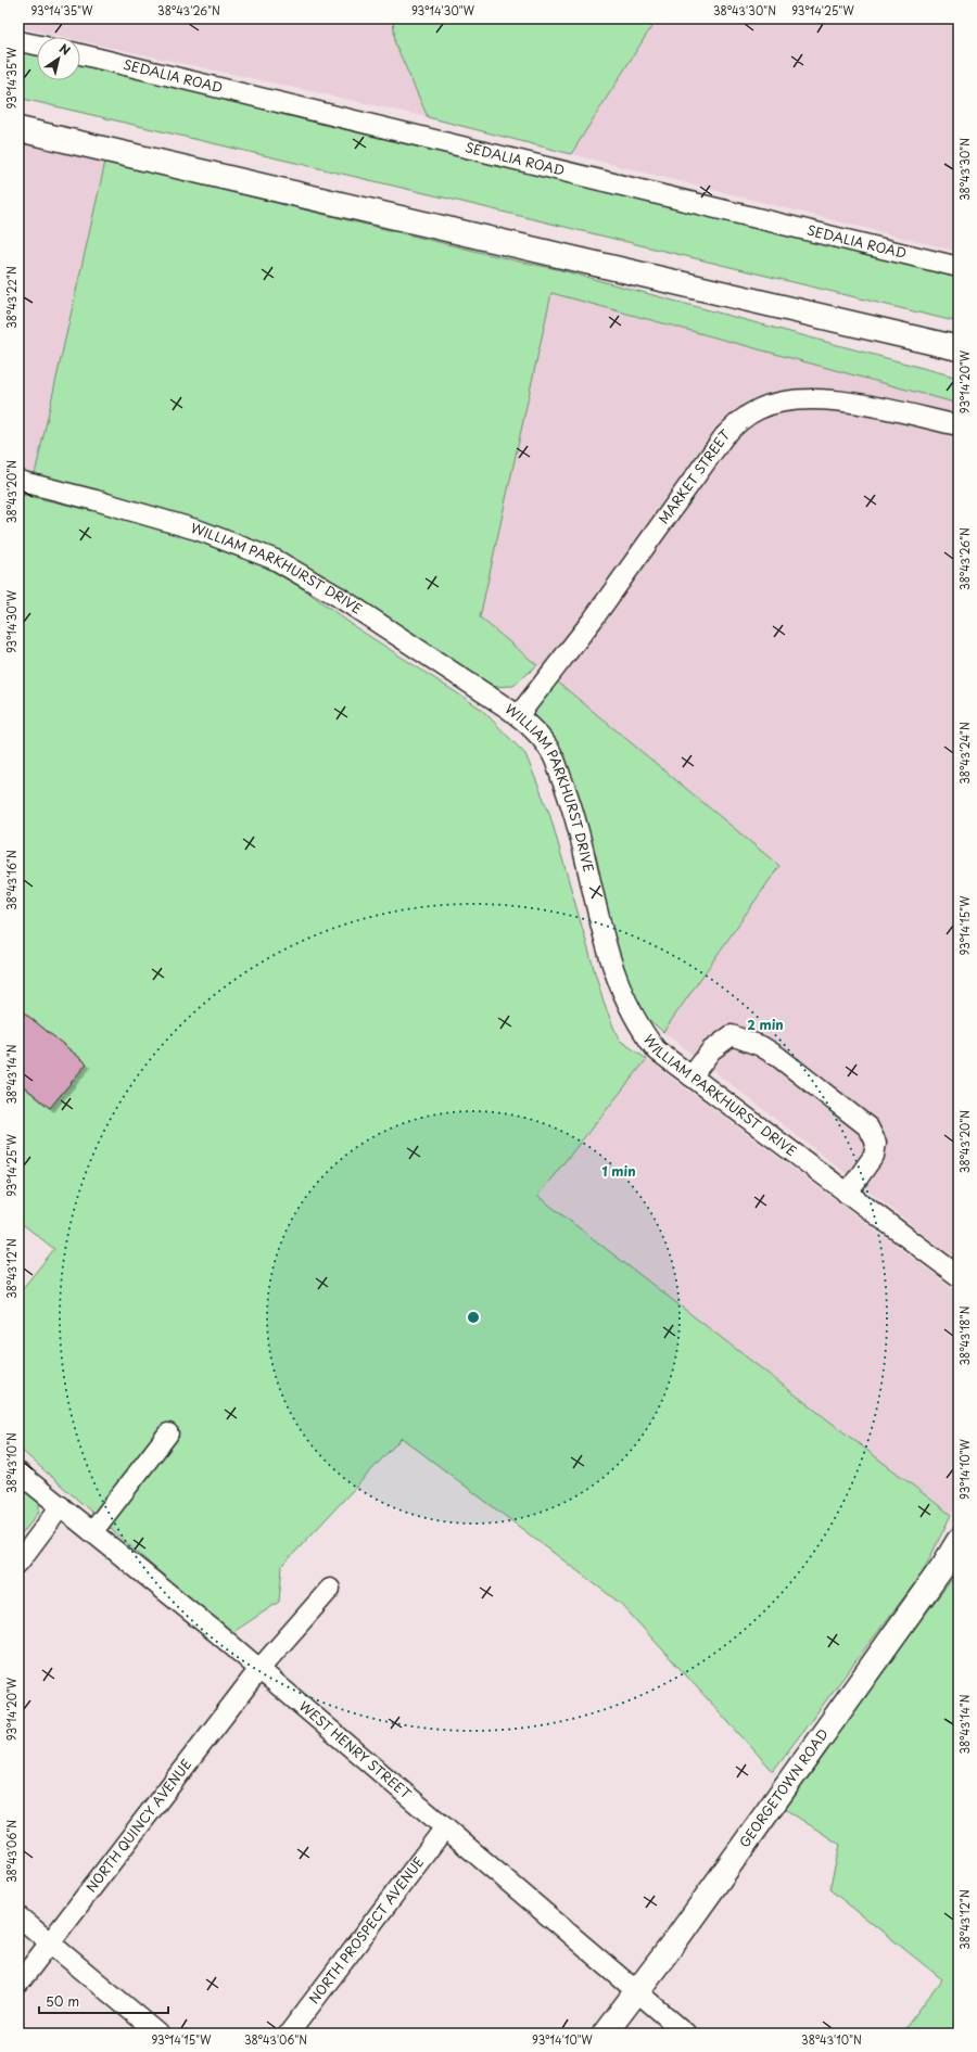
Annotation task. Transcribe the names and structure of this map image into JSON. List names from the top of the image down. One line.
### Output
{"streets":{"main road":["GEORGETOWN ROAD"],"street":["SEDALIA ROAD","MARKET STREET","WILLIAM PARKHURST DRIVE","WEST HENRY STREET","NORTH QUINCY AVENUE","NORTH PROSPECT AVENUE"]},"crossings":[["MARKET STREET","WILLIAM PARKHURST DRIVE"],["WEST HENRY STREET","GEORGETOWN ROAD"],["WEST HENRY STREET","NORTH QUINCY AVENUE"],["WEST HENRY STREET","NORTH PROSPECT AVENUE"]],"scale_bar":"50 m","north":"top right","coordinates":["93°14'35\"W","38°43'26\"N","93°14'30\"W","38°43'30\"N","93°14'25\"W","38°43'22\"N","93°14'20\"W","38°43'20\"N","38°43'24\"N","38°43'16\"N","93°14'15\"W","38°43'14\"N","38°43'12\"N","38°43'18\"N","38°43'10\"N","93°14'10\"W","38°43'06\"N"],"rings":["2 min","1 min"]}
